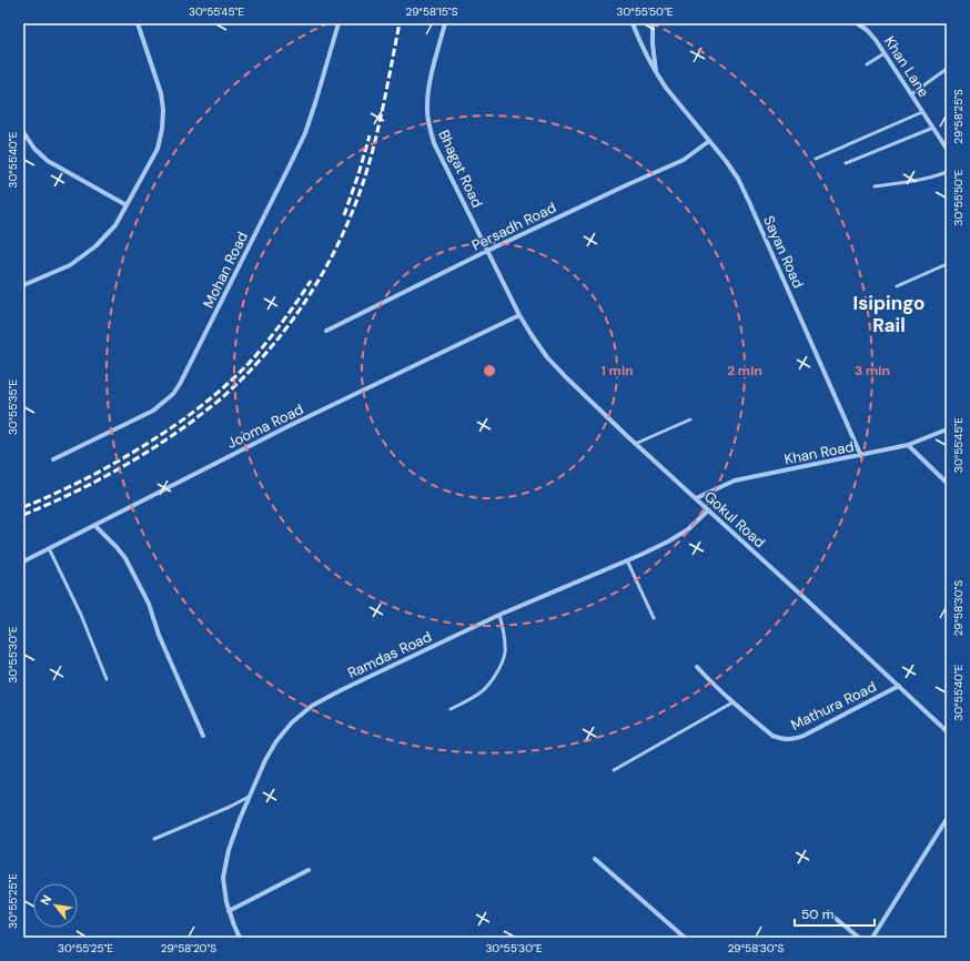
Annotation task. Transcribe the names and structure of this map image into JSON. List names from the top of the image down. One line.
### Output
{"streets":{"street":["Khan Lane","Bhagat Road","Persadh Road","Sayan Road","Mohan Road","Jooma Road","Khan Road","Gokul Road","Ramdas Road","Mathura Road"]},"crossings":[["Bhagat Road","Persadh Road"],["Bhagat Road","Jooma Road"],["Bhagat Road","Gokul Road"],["Persadh Road","Sayan Road"],["Sayan Road","Khan Road"],["Jooma Road","Gokul Road"],["Khan Road","Gokul Road"],["Gokul Road","Ramdas Road"],["Gokul Road","Mathura Road"]],"districts":["Isipingo Rail"],"scale_bar":"50 m","north":"top left","coordinates":["30°55'45\"E","29°58'15\"S","30°55'50\"E","29°58'25\"S","30°55'40\"E","30°55'35\"E","29°58'30\"S","30°55'30\"E","30°55'25\"E","29°58'20\"S"],"rings":["1 min","2 min","3 min"]}
